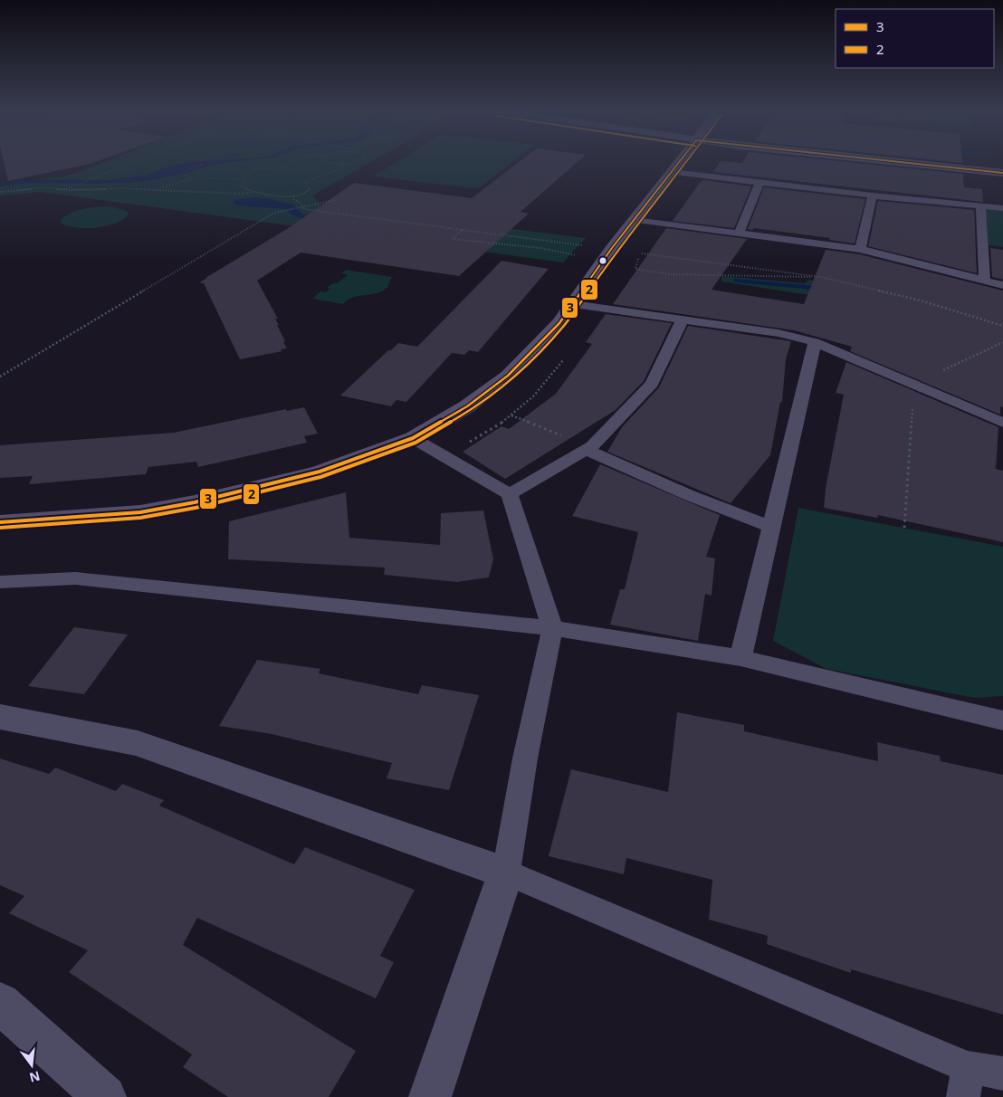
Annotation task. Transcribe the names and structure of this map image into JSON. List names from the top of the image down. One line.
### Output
{"lines":["transit line 3","transit line 2"],"legend":["3","2"],"north":"bottom"}
